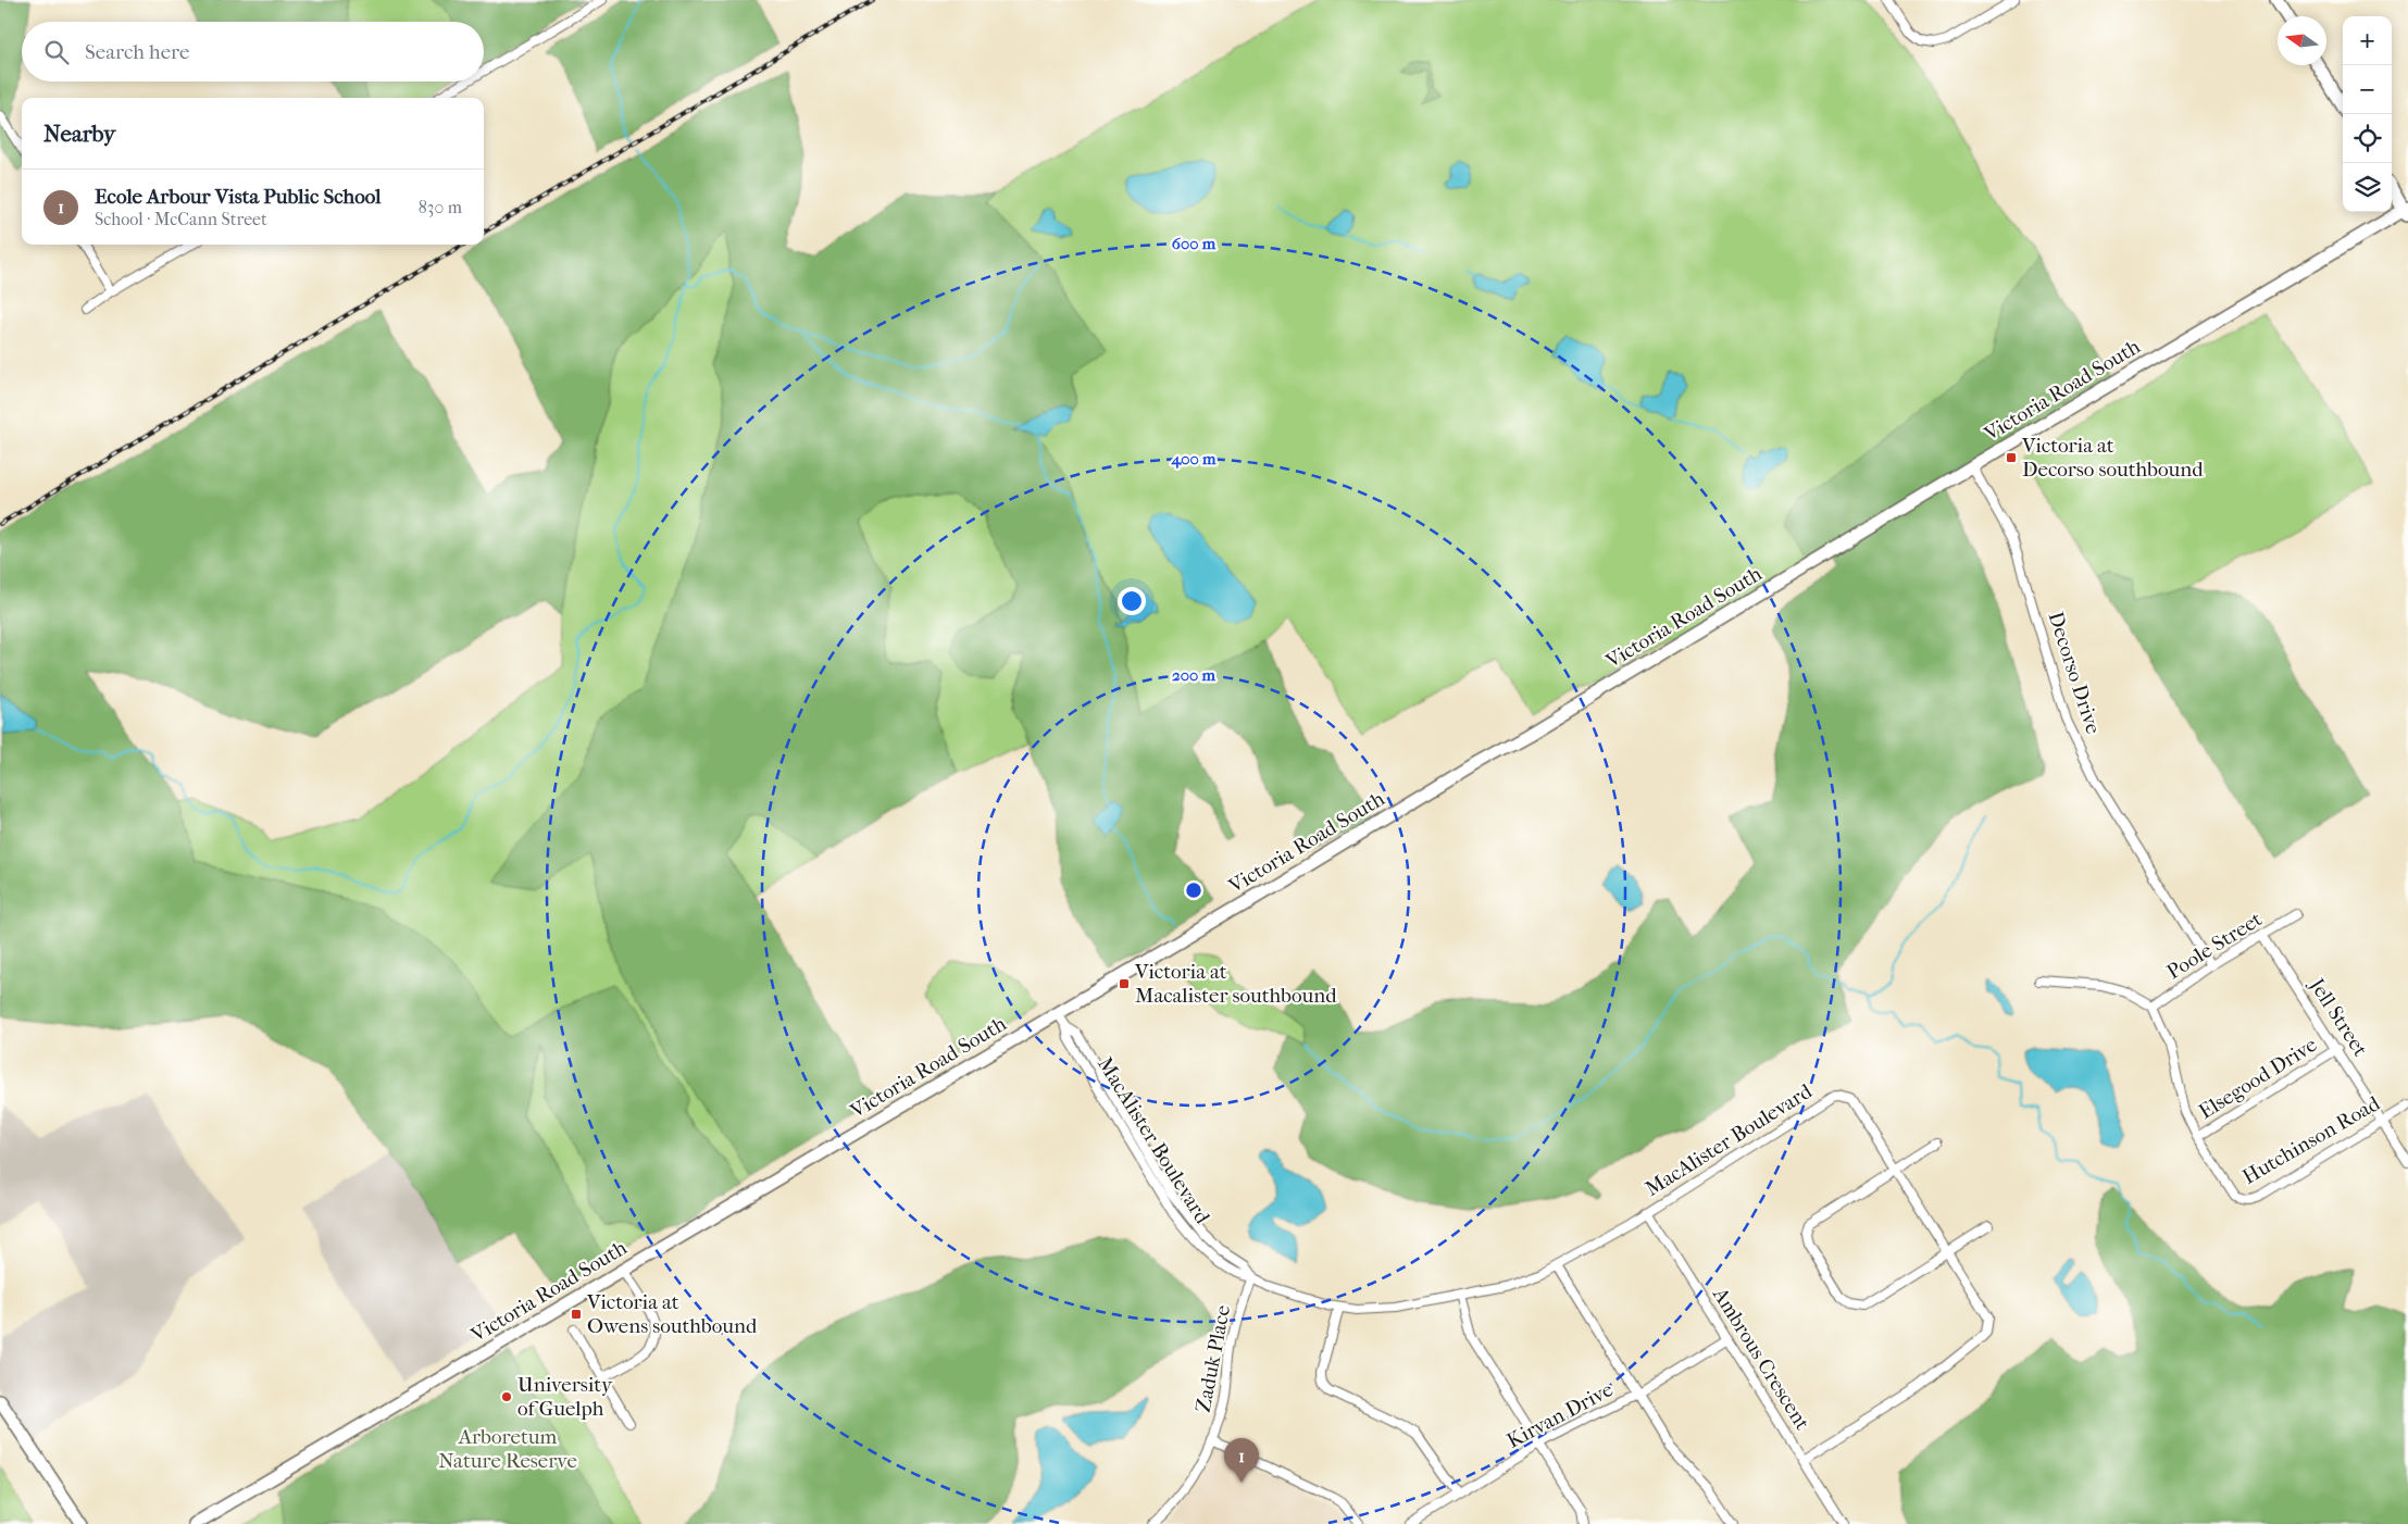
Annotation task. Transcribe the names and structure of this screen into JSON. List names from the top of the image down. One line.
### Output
{"streets":{"main road":["Victoria Road South"],"street":["Decorso Drive","Poole Street","Jell Street","Elsegood Drive","MacAlister Boulevard","Hutchinson Road","Zaduk Place","Ambrous Crescent","Kirvan Drive"]},"crossings":[["Victoria Road South","Decorso Drive"],["Victoria Road South","MacAlister Boulevard"],["Decorso Drive","Poole Street"],["Poole Street","Jell Street"],["Poole Street","Hutchinson Road"],["Jell Street","Elsegood Drive"],["Jell Street","Hutchinson Road"],["Elsegood Drive","Hutchinson Road"],["MacAlister Boulevard","Zaduk Place"],["MacAlister Boulevard","Ambrous Crescent"],["Ambrous Crescent","Kirvan Drive"]],"parks":["Arboretum Nature Reserve"],"places":{"transit":["Victoria at Decorso southbound","Victoria at Macalister southbound","Victoria at Owens southbound"],"other":["University of Guelph"]},"north":"left","page":{"map_buttons":["+","−"],"search":"Search here","heading":"Nearby","list":[{"mark":"1","name":"Ecole Arbour Vista Public School","note":"School · McCann Street","value":"830 m"}],"pins":"1"},"rings":["600 m","400 m","200 m"]}
